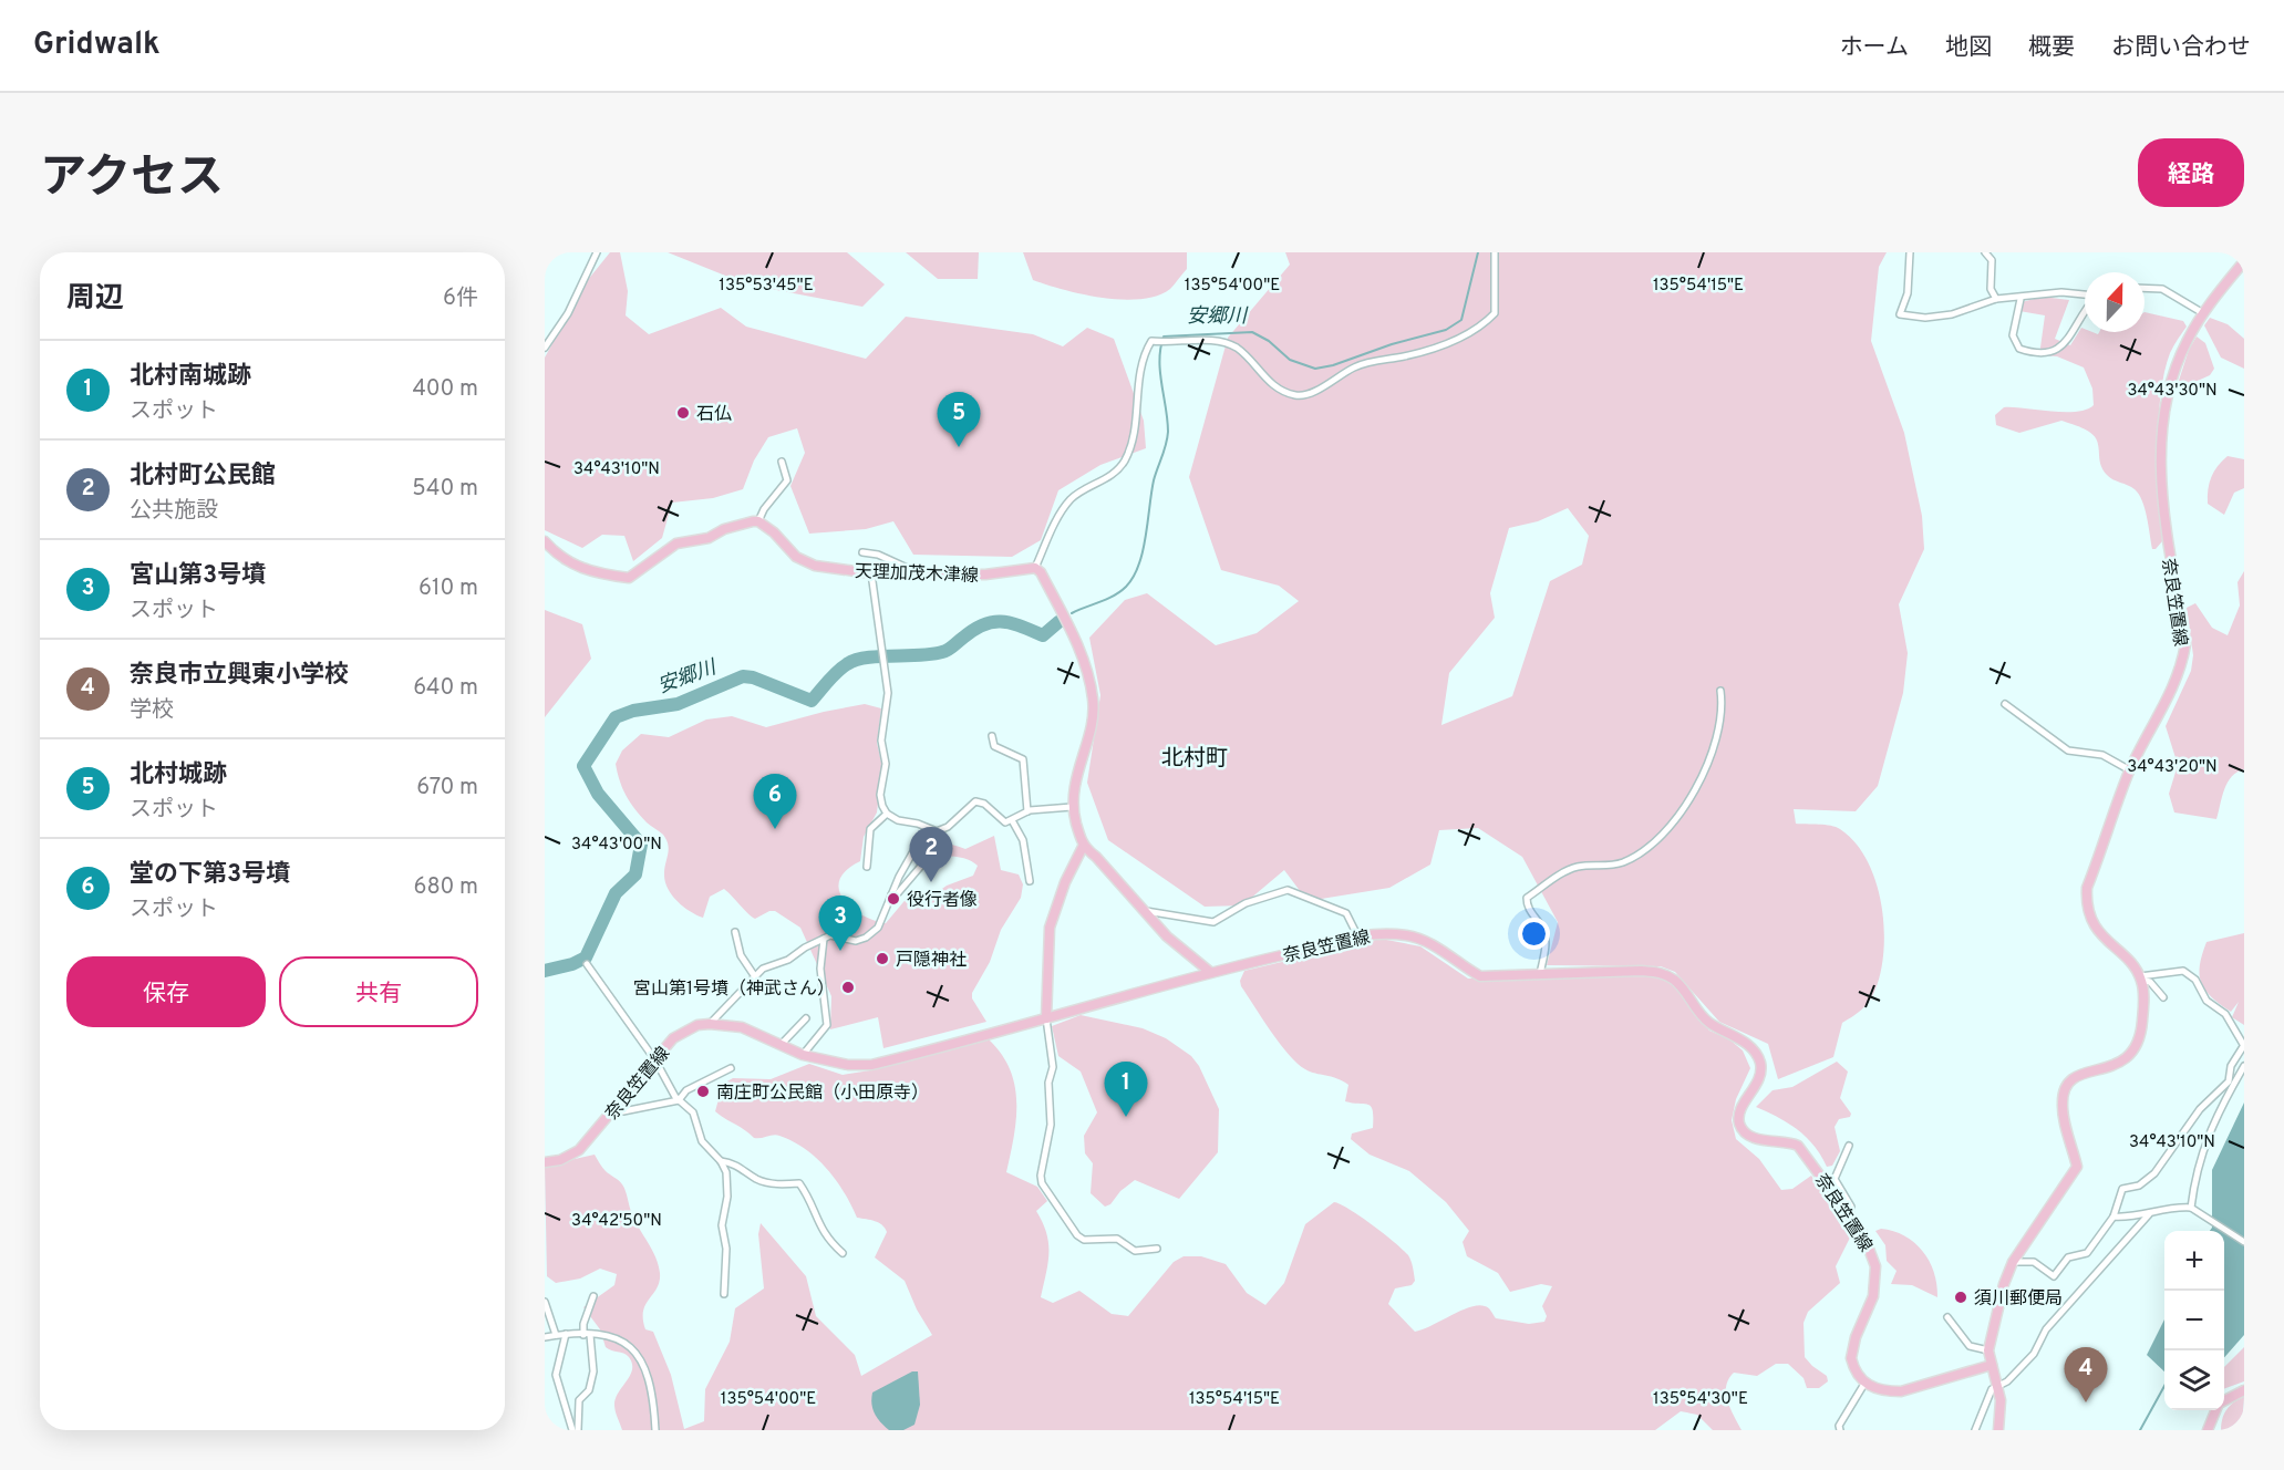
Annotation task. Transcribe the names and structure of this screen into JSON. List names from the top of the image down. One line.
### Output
{"streets":{"main road":["天理加茂木津線","奈良笠置線"]},"districts":["北村町"],"water":["安郷川"],"places":["石仏","役行者像","戸隠神社","宮山第1号墳（神武さん）","南庄町公民館（小田原寺）","須川郵便局"],"north":"top","page":{"header":"Gridwalk","nav":["ホーム","地図","概要","お問い合わせ"],"title":"アクセス","buttons":["経路",["保存","共有"]],"heading":["周辺","6件"],"list":[{"mark":"1","name":"北村南城跡","note":"スポット","value":"400 m"},{"mark":"2","name":"北村町公民館","note":"公共施設","value":"540 m"},{"mark":"3","name":"宮山第3号墳","note":"スポット","value":"610 m"},{"mark":"4","name":"奈良市立興東小学校","note":"学校","value":"640 m"},{"mark":"5","name":"北村城跡","note":"スポット","value":"670 m"},{"mark":"6","name":"堂の下第3号墳","note":"スポット","value":"680 m"}],"pins":["5","6","2","3","1","4"],"map_buttons":["+","−"]},"coordinates":["135°53'45\"E","135°54'00\"E","135°54'15\"E","34°43'30\"N","34°43'10\"N","34°43'20\"N","34°43'00\"N","34°42'50\"N","135°54'30\"E"]}
